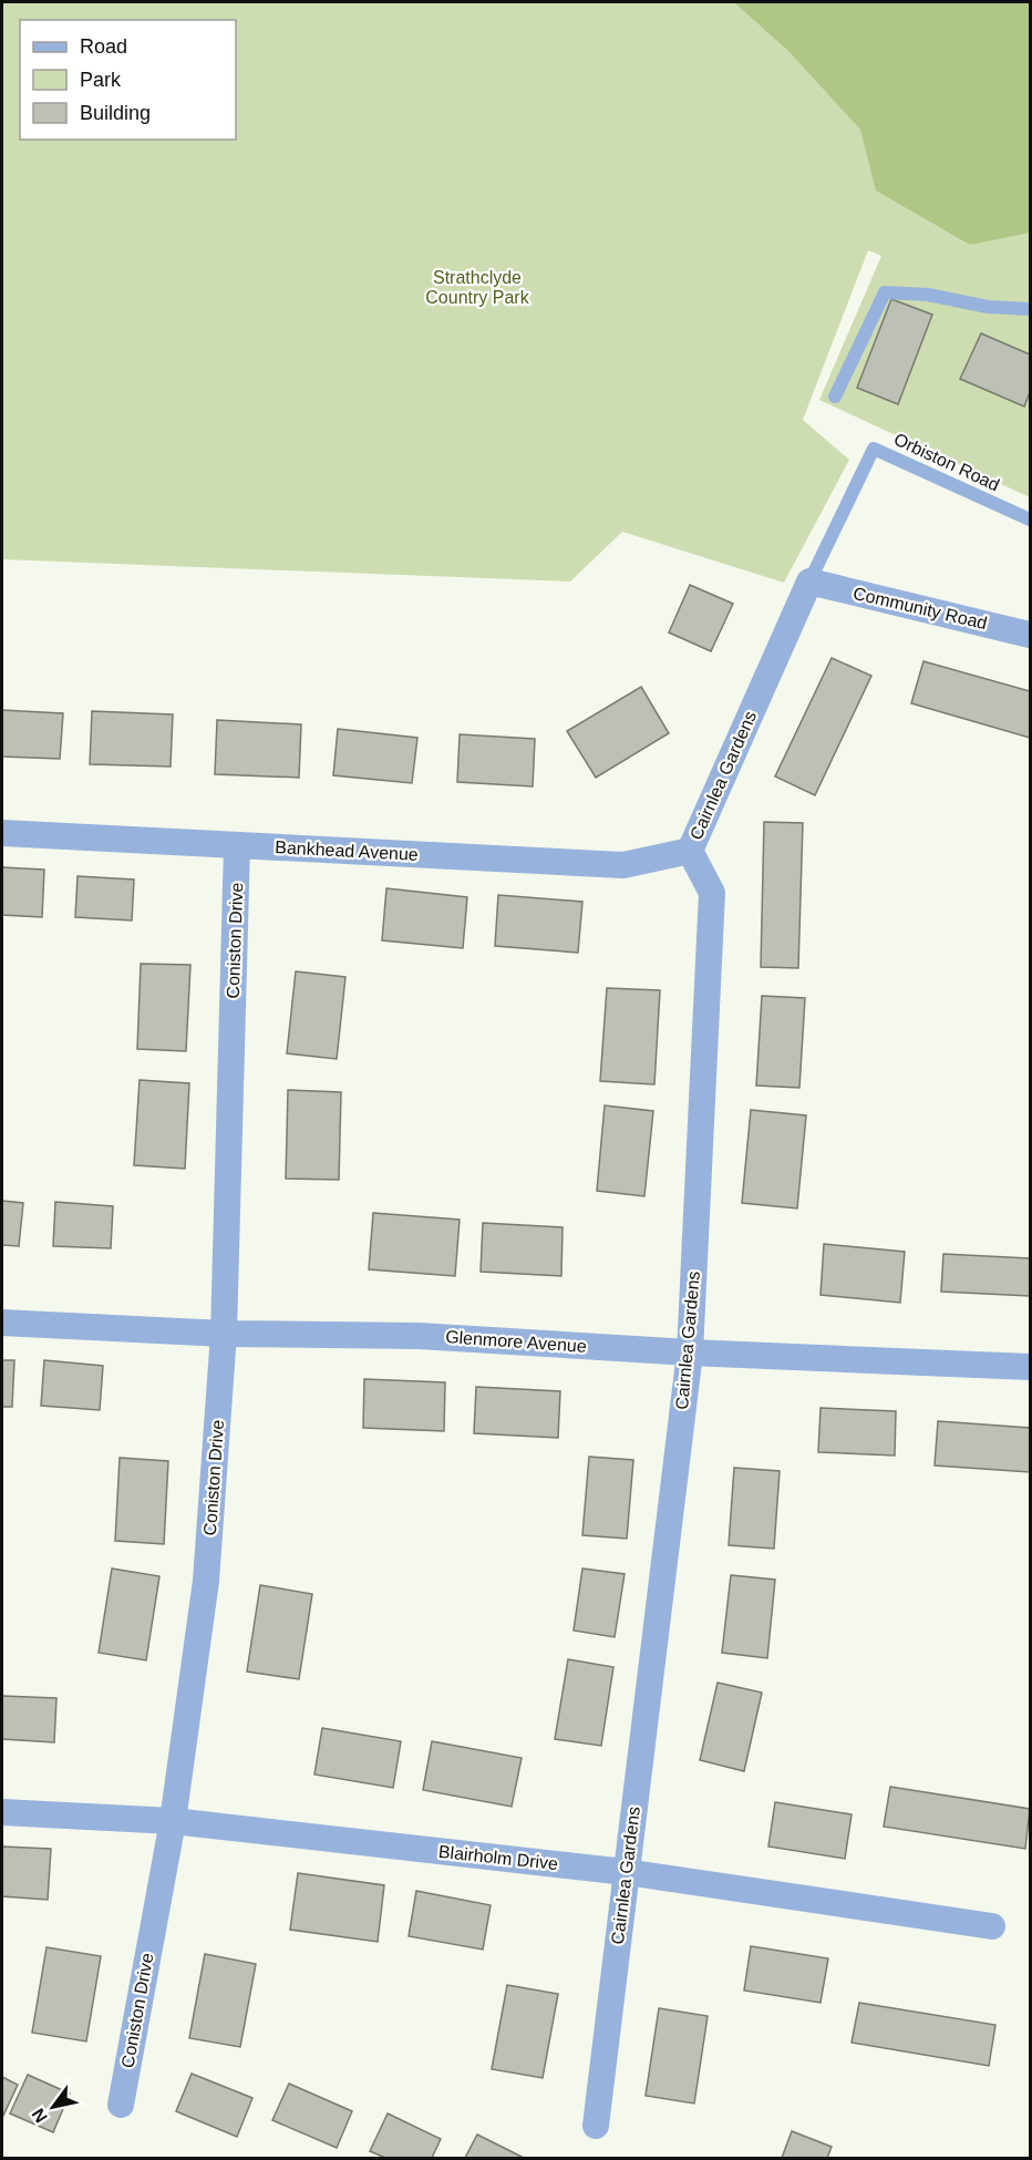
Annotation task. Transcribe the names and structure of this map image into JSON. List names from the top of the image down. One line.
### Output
{"streets":{"street":["Community Road","Cairnlea Gardens","Bankhead Avenue","Coniston Drive","Glenmore Avenue","Blairholm Drive"],"lane":["Orbiston Road"]},"crossings":[["Orbiston Road","Community Road"],["Orbiston Road","Cairnlea Gardens"],["Community Road","Cairnlea Gardens"],["Cairnlea Gardens","Bankhead Avenue"],["Cairnlea Gardens","Glenmore Avenue"],["Cairnlea Gardens","Blairholm Drive"],["Bankhead Avenue","Coniston Drive"],["Coniston Drive","Glenmore Avenue"],["Coniston Drive","Blairholm Drive"]],"parks":["Strathclyde Country Park"],"legend":["Road","Park","Building"],"north":"bottom left"}
